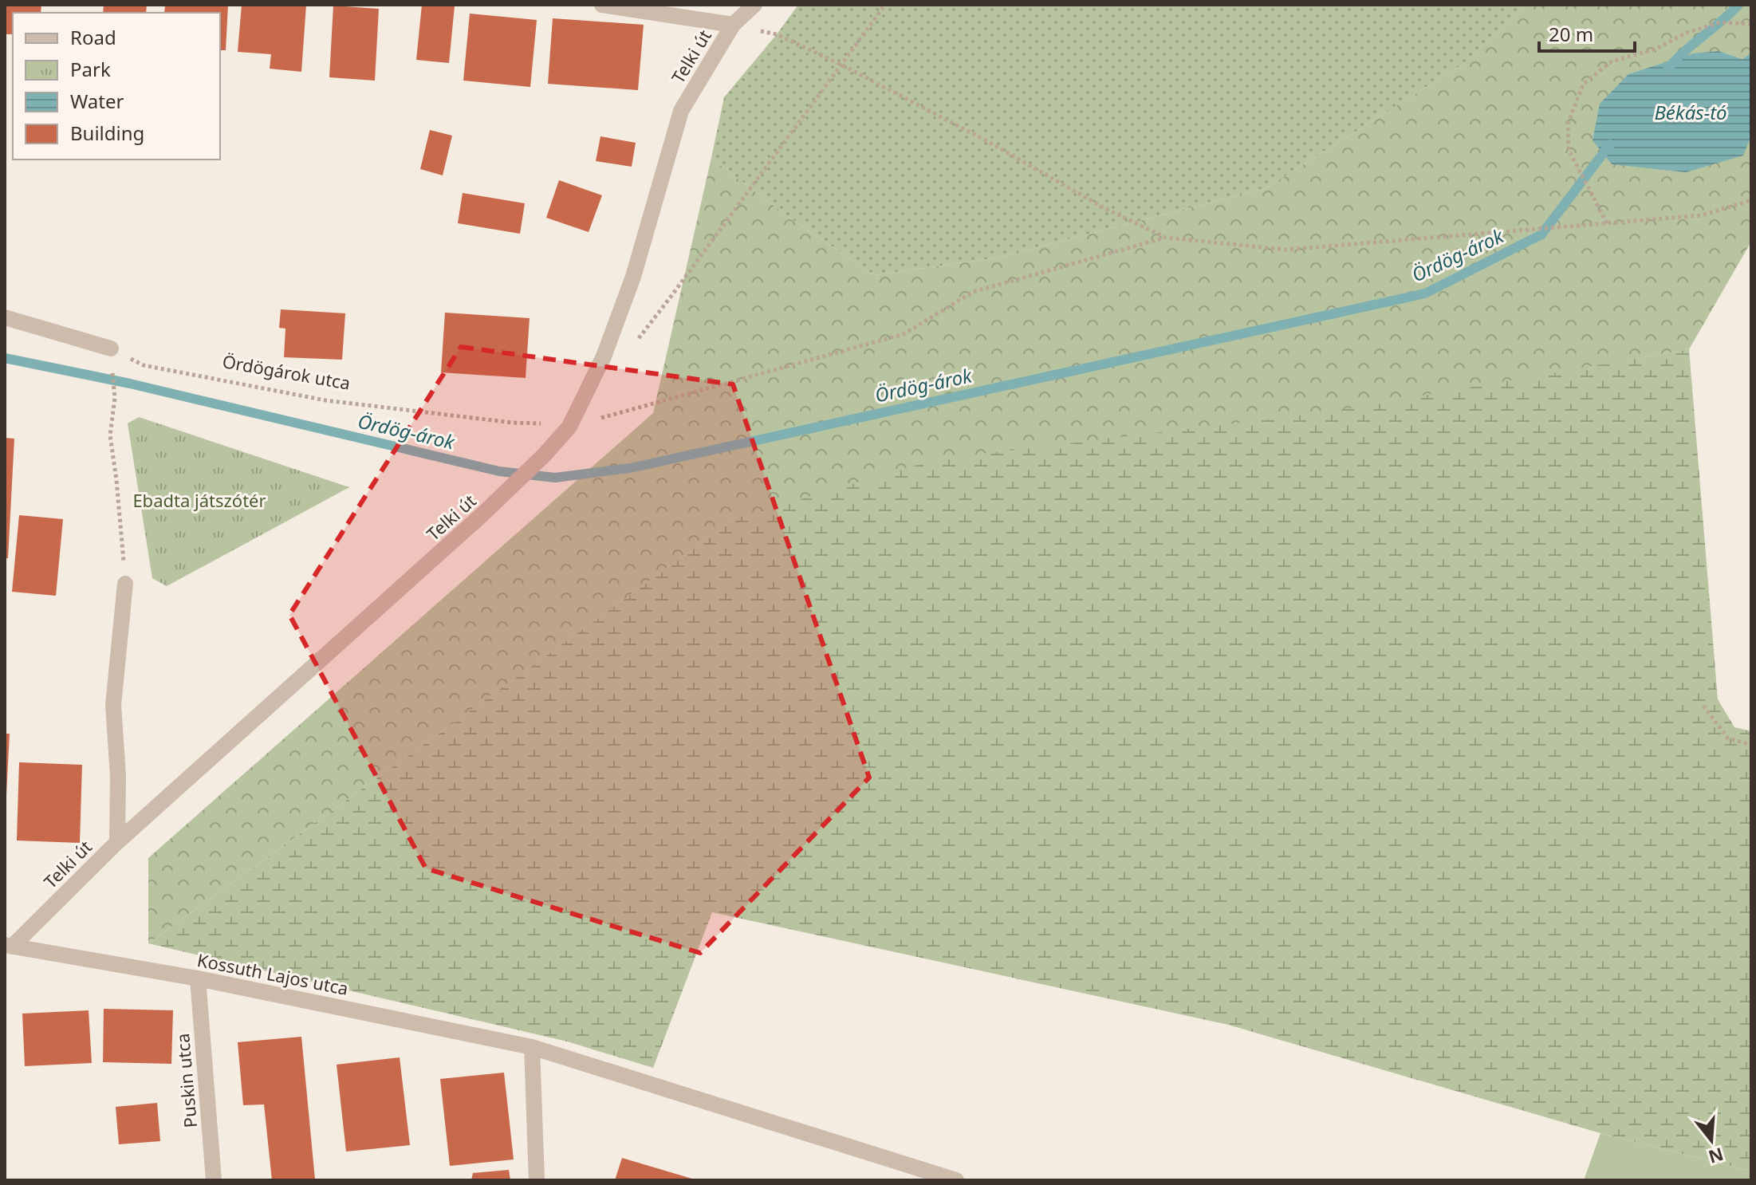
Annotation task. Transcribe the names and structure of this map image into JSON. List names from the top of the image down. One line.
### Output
{"streets":{"street":["Telki út","Kossuth Lajos utca","Puskin utca"],"path":["Ördögárok utca"]},"crossings":[["Telki út","Ördögárok utca"],["Telki út","Kossuth Lajos utca"],["Kossuth Lajos utca","Puskin utca"]],"water":["Békás-tó","Ördög-árok"],"parks":["Ebadta játszótér"],"legend":["Road","Park","Water","Building"],"scale_bar":"20 m","north":"bottom"}
